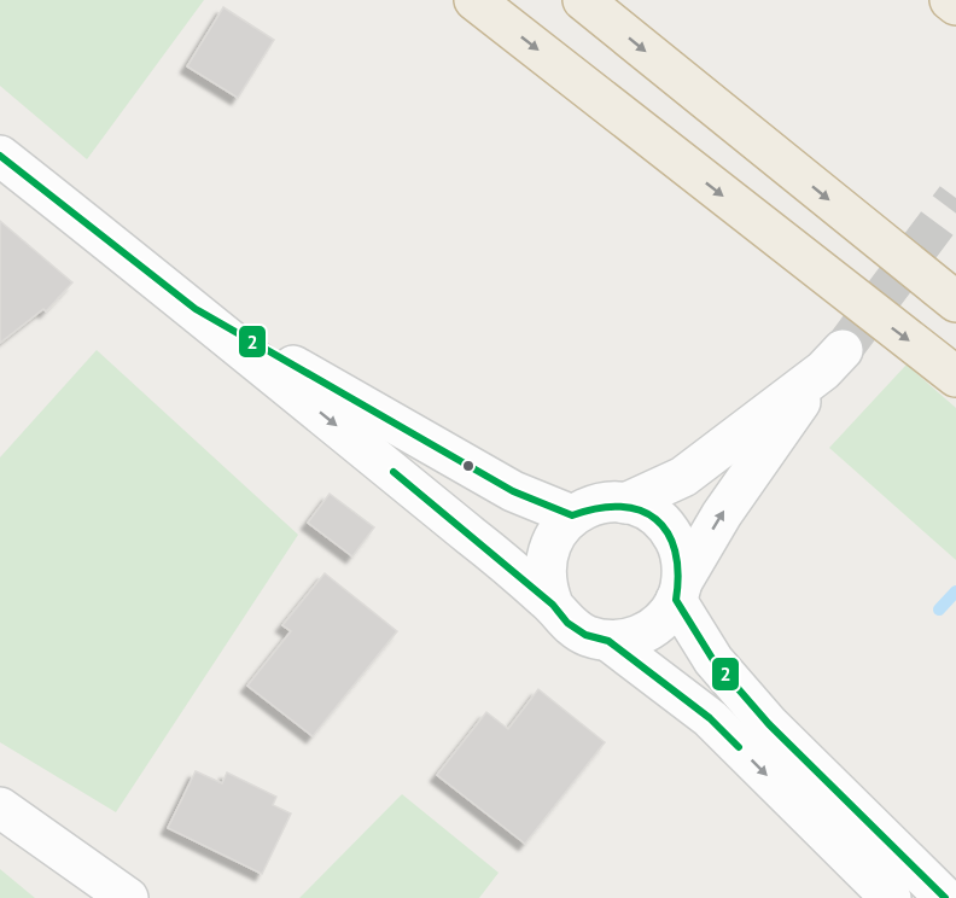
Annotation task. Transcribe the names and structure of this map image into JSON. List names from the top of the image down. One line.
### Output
{"lines":["transit line 2"]}
